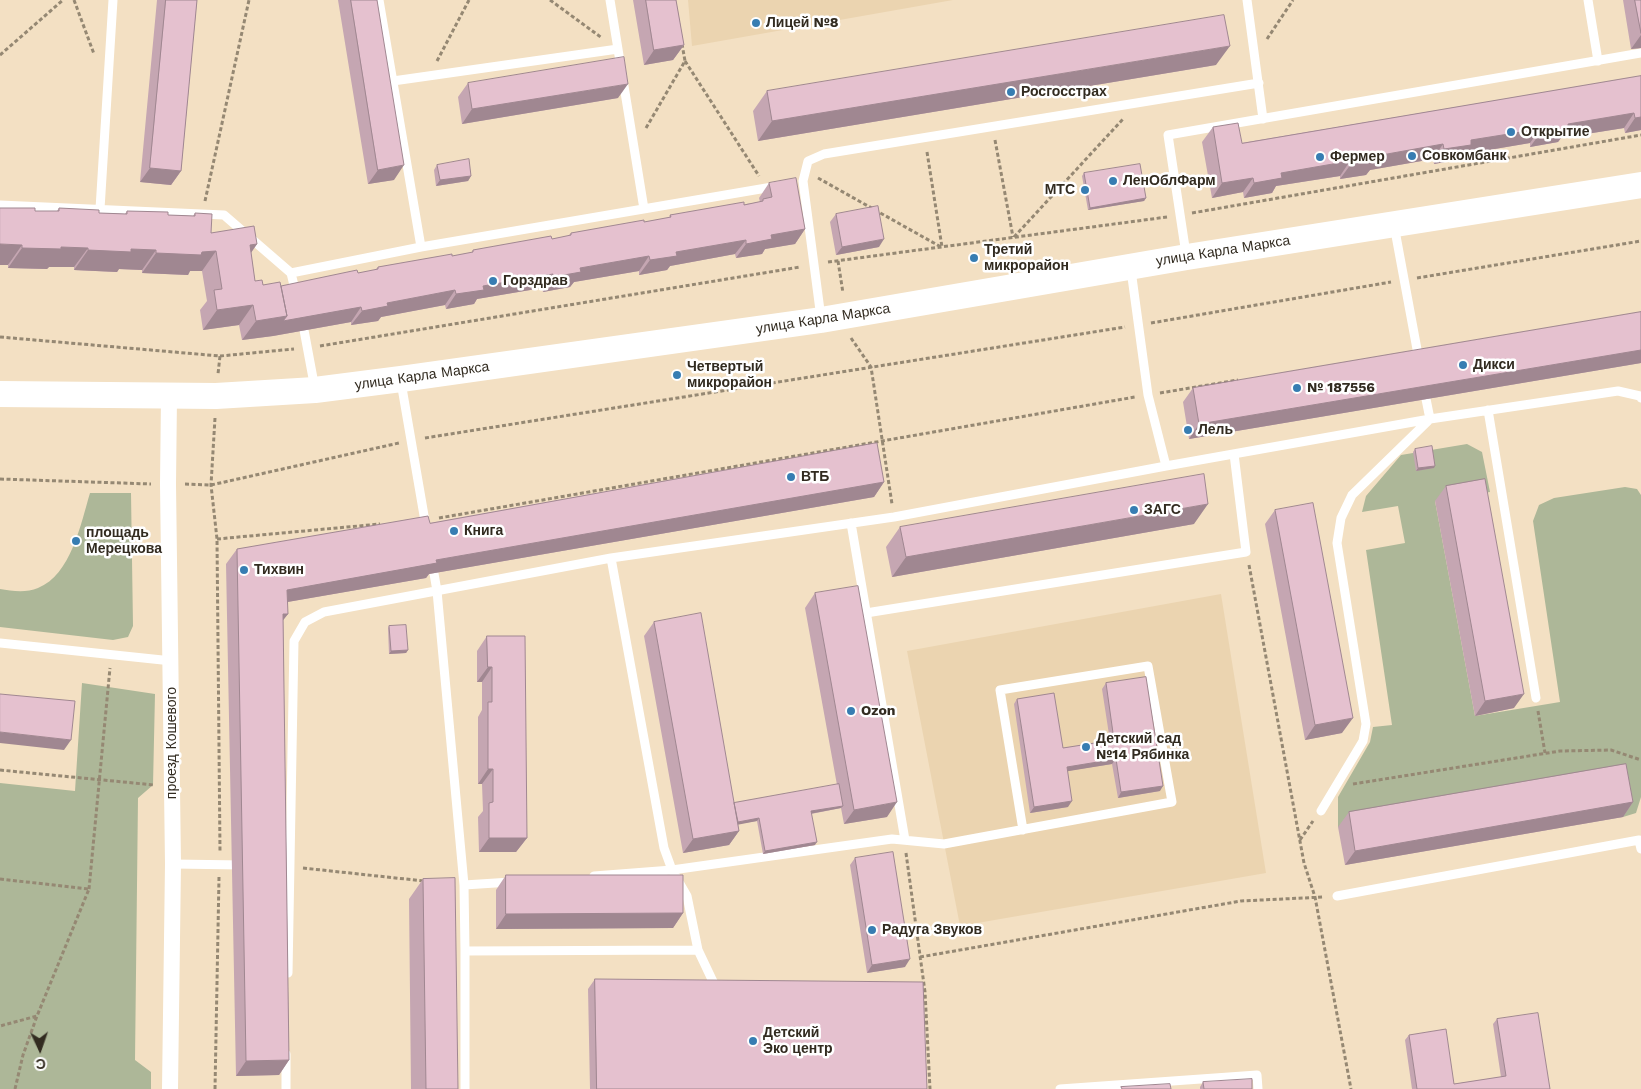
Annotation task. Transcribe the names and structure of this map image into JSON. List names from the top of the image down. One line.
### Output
{"streets":{"main road":["улица Карла Маркса"],"street":["проезд Кошевого"]},"crossings":[["улица Карла Маркса","проезд Кошевого"]],"places":["Лицей №8","Росгосстрах","Открытие","Совкомбанк","Фермер","ЛенОблФарм","МТС","Третий микрорайон","Горздрав","Дикси","Четвертый микрорайон","№ 187556","Лель","ВТБ","ЗАГС","Книга","площадь Мерецкова","Тихвин","Ozon","Детский сад №14 Рябинка","Радуга Звуков","Детский Эко центр"],"north":"bottom"}
